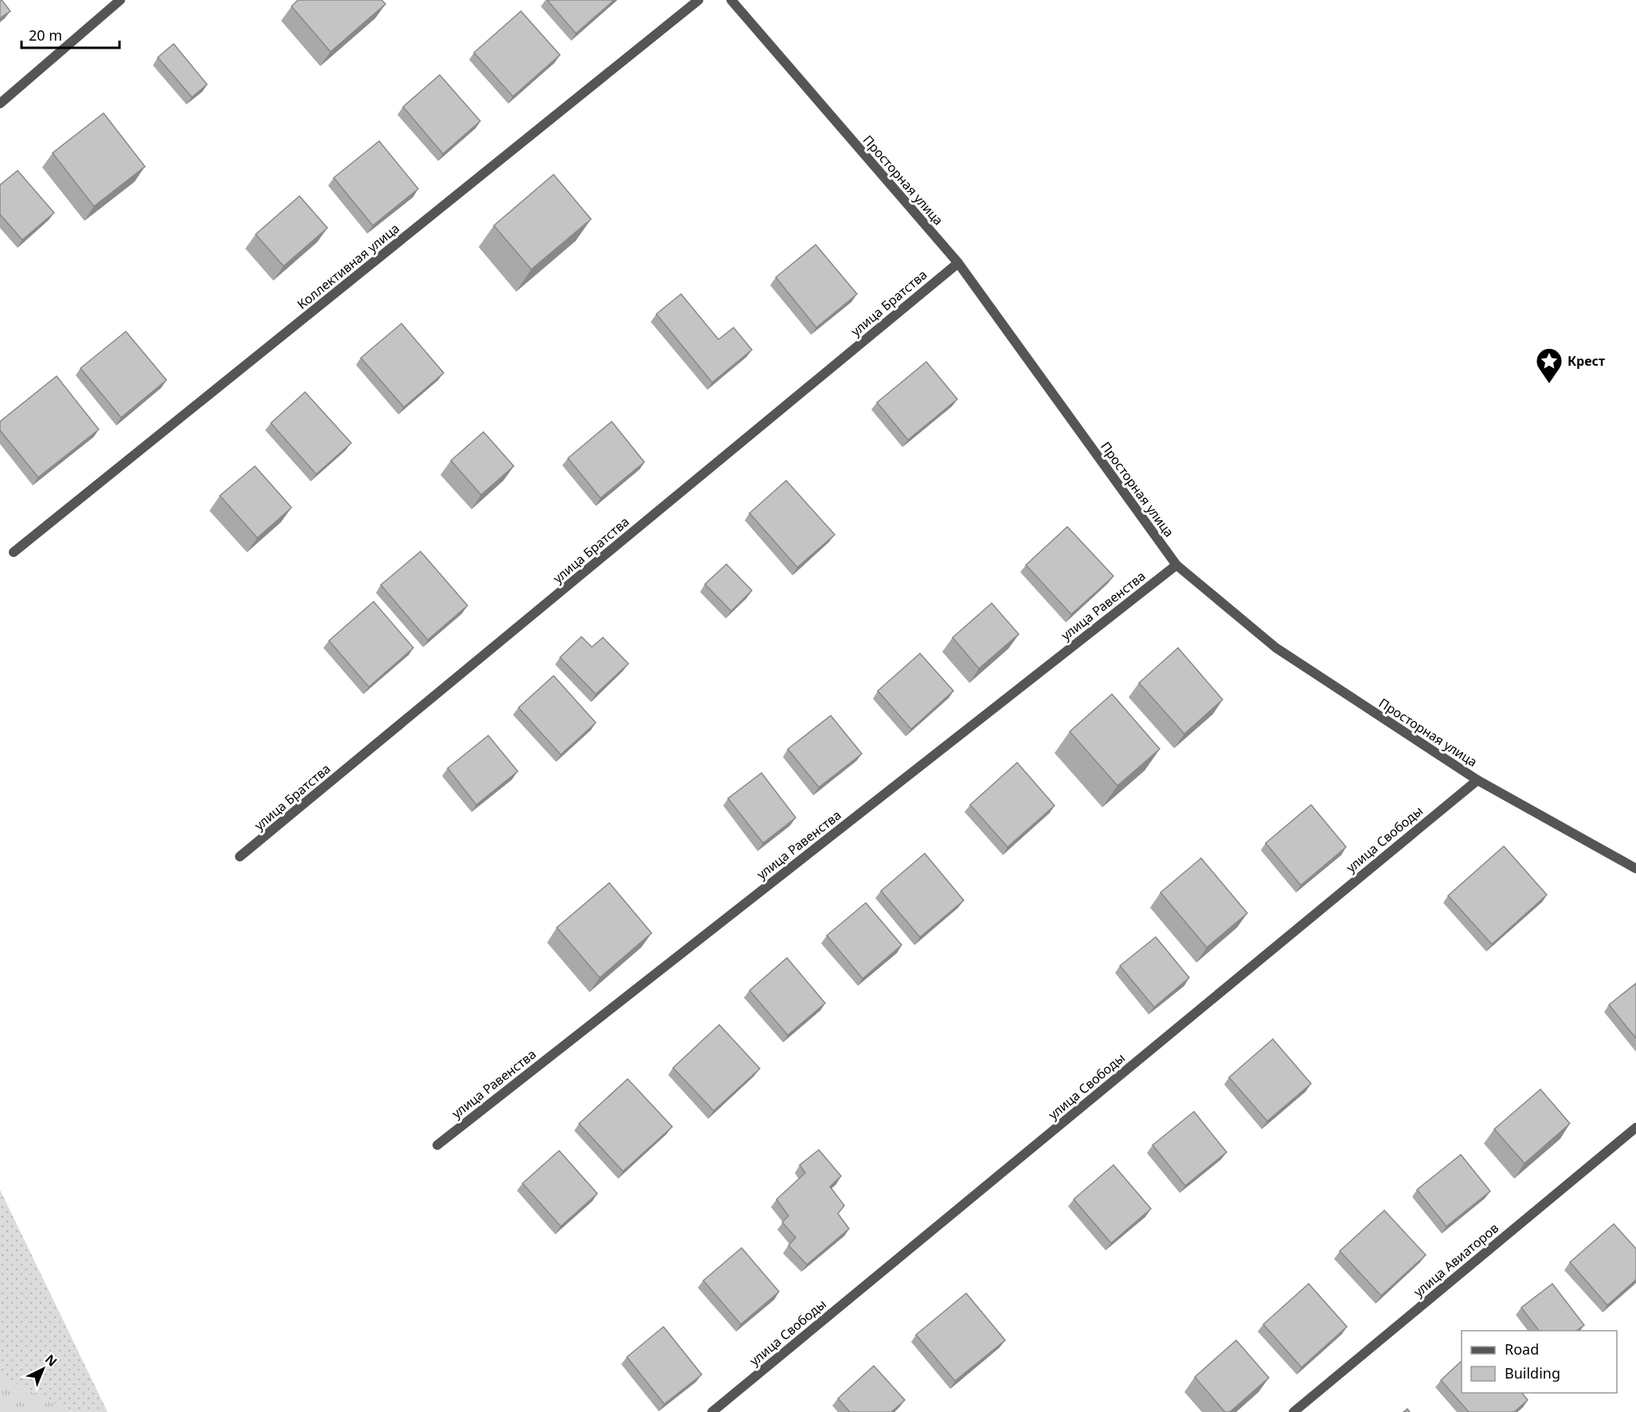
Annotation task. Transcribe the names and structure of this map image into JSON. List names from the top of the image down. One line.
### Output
{"streets":{"street":["Просторная улица","Коллективная улица","улица Братства","улица Равенства","улица Свободы","улица Авиаторов"]},"crossings":[["Просторная улица","улица Братства"],["Просторная улица","улица Равенства"],["Просторная улица","улица Свободы"]],"places":{"place":["Крест"]},"legend":["Road","Building"],"scale_bar":"20 m","north":"top right"}
